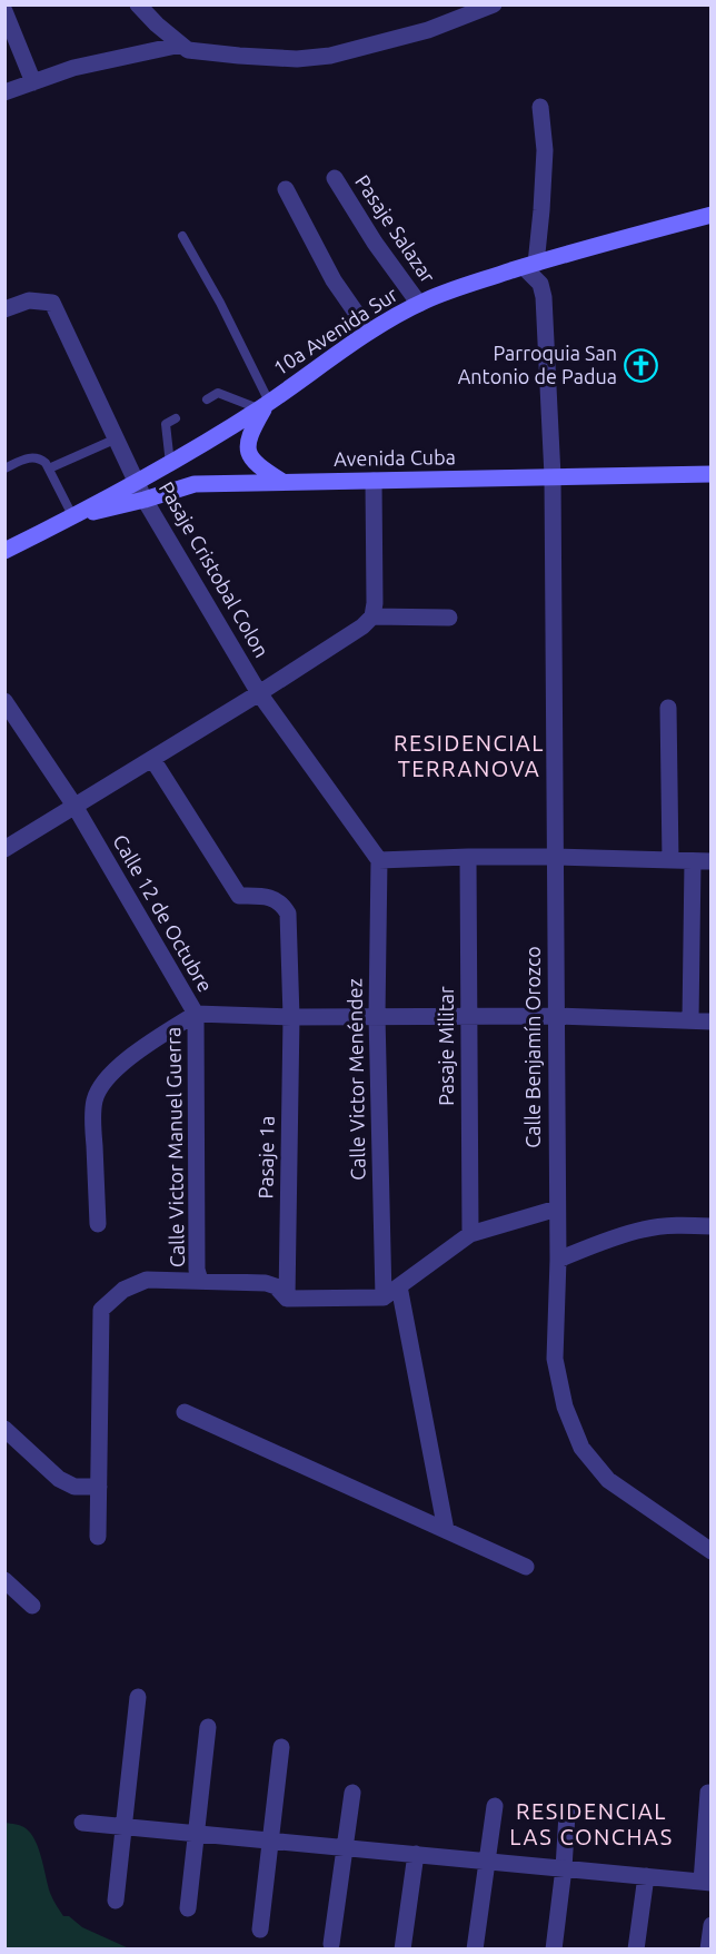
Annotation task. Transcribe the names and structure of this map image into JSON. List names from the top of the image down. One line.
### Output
{"streets":{"main road":["10a Avenida Sur","Avenida Cuba"],"street":["Pasaje Salazar","Pasaje Cristobal Colon","Calle 12 de Octubre","Pasaje Militar","Calle Benjamín Orozco","Calle Victor Menéndez","Calle Victor Manuel Guerra","Pasaje 1a"]},"crossings":[["Pasaje Salazar","10a Avenida Sur"],["10a Avenida Sur","Avenida Cuba"],["10a Avenida Sur","Pasaje Cristobal Colon"],["10a Avenida Sur","Calle Benjamín Orozco"],["Avenida Cuba","Pasaje Cristobal Colon"],["Avenida Cuba","Calle Benjamín Orozco"],["Pasaje Cristobal Colon","Calle Victor Menéndez"],["Calle 12 de Octubre","Pasaje Militar"],["Calle 12 de Octubre","Calle Benjamín Orozco"],["Calle 12 de Octubre","Calle Victor Menéndez"],["Calle 12 de Octubre","Calle Victor Manuel Guerra"],["Calle 12 de Octubre","Pasaje 1a"]],"districts":["RESIDENCIAL TERRANOVA","RESIDENCIAL LAS CONCHAS"],"places":{"church":["Parroquia San Antonio de Padua"]}}
